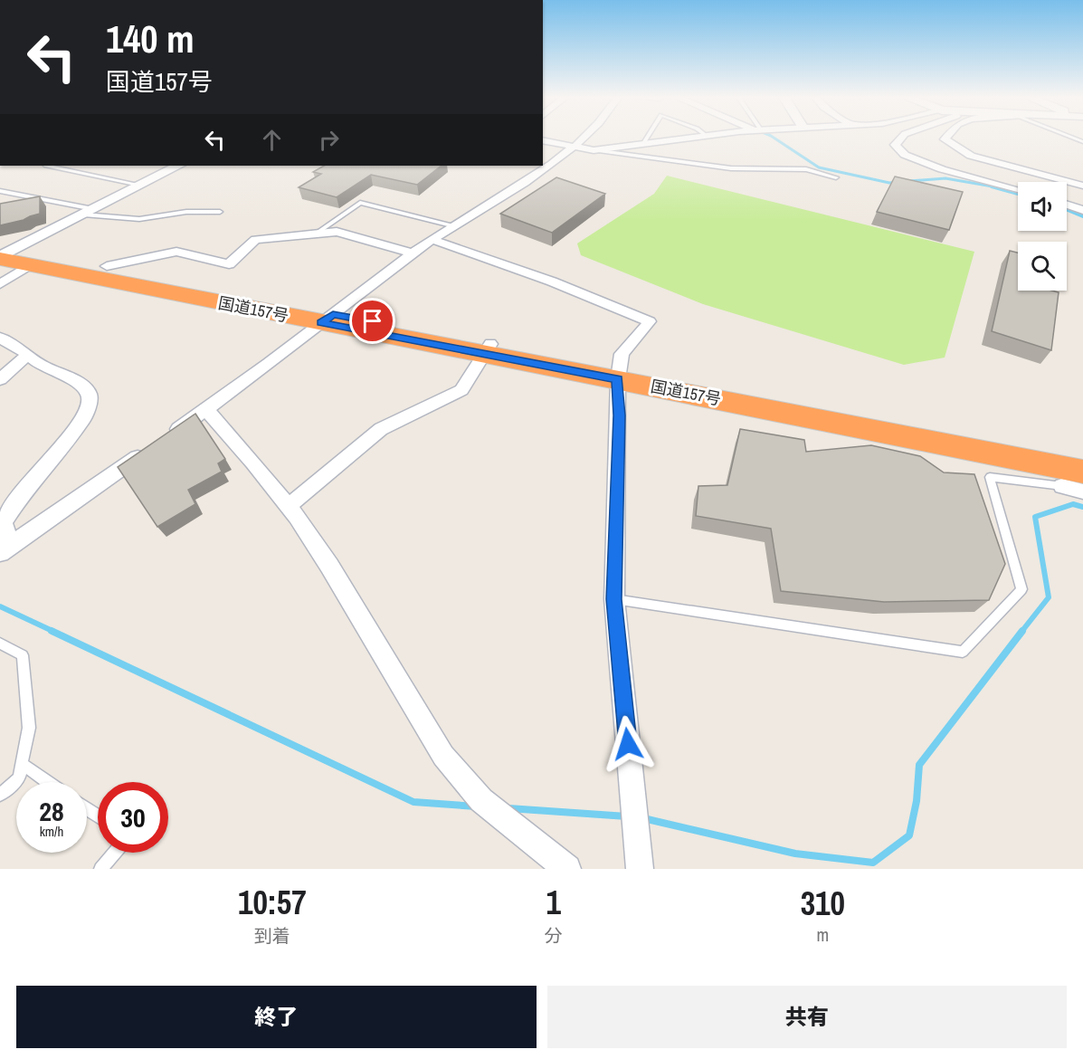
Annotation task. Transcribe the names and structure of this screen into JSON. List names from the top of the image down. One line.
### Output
{"streets":{"highway":["国道157号"]},"page":{"turn":["140 m","国道157号"],"speed":"28 km/h","limit":"30","eta":["10:57","到着","1","分","310","m"],"buttons":["終了","共有"]}}
